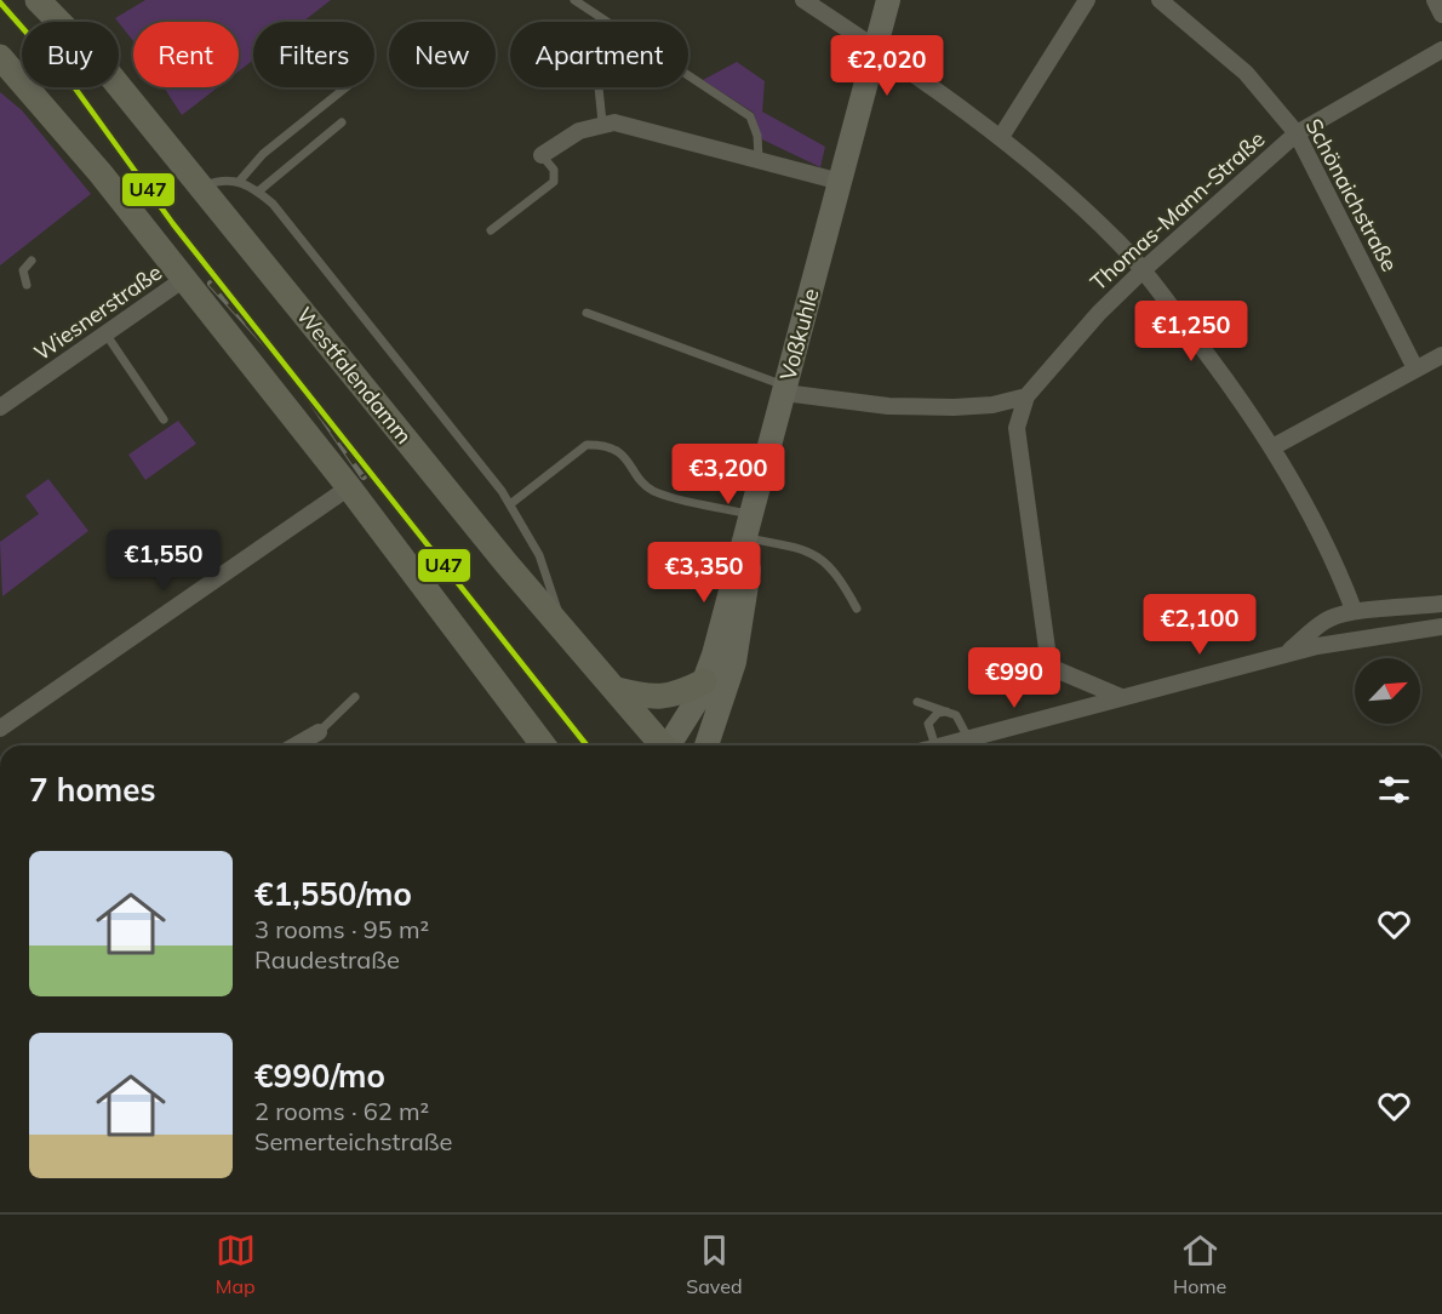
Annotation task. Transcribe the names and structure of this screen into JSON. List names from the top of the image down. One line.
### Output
{"streets":{"main road":["Westfalendamm"],"street":["Schönaichstraße","Thomas-Mann-Straße","Wiesnerstraße","Voßkuhle"]},"crossings":[["Schönaichstraße","Thomas-Mann-Straße"]],"lines":["transit line U47"],"north":"top right","page":{"chip":["Buy","Rent","Filters","New","Apartment"],"price":["€2,020","€1,250","€3,200","€1,550","€3,350","€2,100","€990"],"heading":"7 homes","list":[{"name":"€1,550/mo","note":"3 rooms · 95 m² · Raudestraße"},{"name":"€990/mo","note":"2 rooms · 62 m² · Semerteichstraße"}],"tabs":["Map","Saved","Home"]}}
